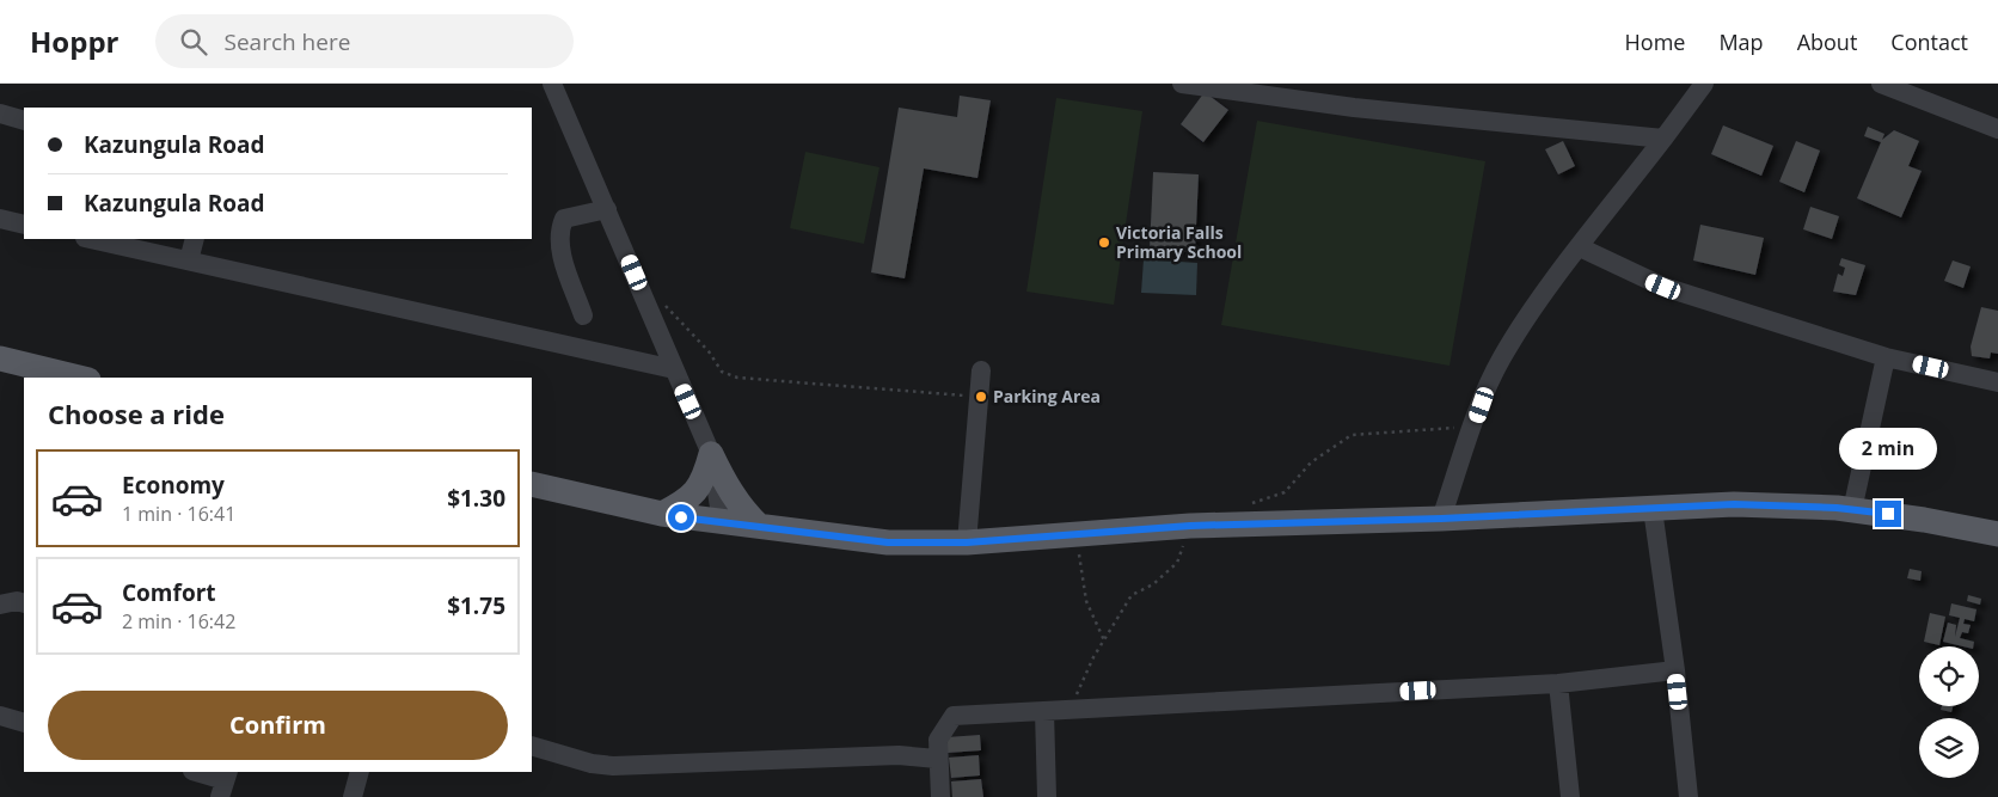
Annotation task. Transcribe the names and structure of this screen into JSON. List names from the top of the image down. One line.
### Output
{"places":["Victoria Falls Primary School","Parking Area"],"page":{"header":"Hoppr","search":"Search here","nav":["Home","Map","About","Contact"],"banner":["Kazungula Road","Kazungula Road"],"heading":"Choose a ride","bubble":"2 min","list":[{"name":"Economy","note":"1 min · 16:41","value":"$1.30"},{"name":"Comfort","note":"2 min · 16:42","value":"$1.75"}],"buttons":"Confirm"}}
